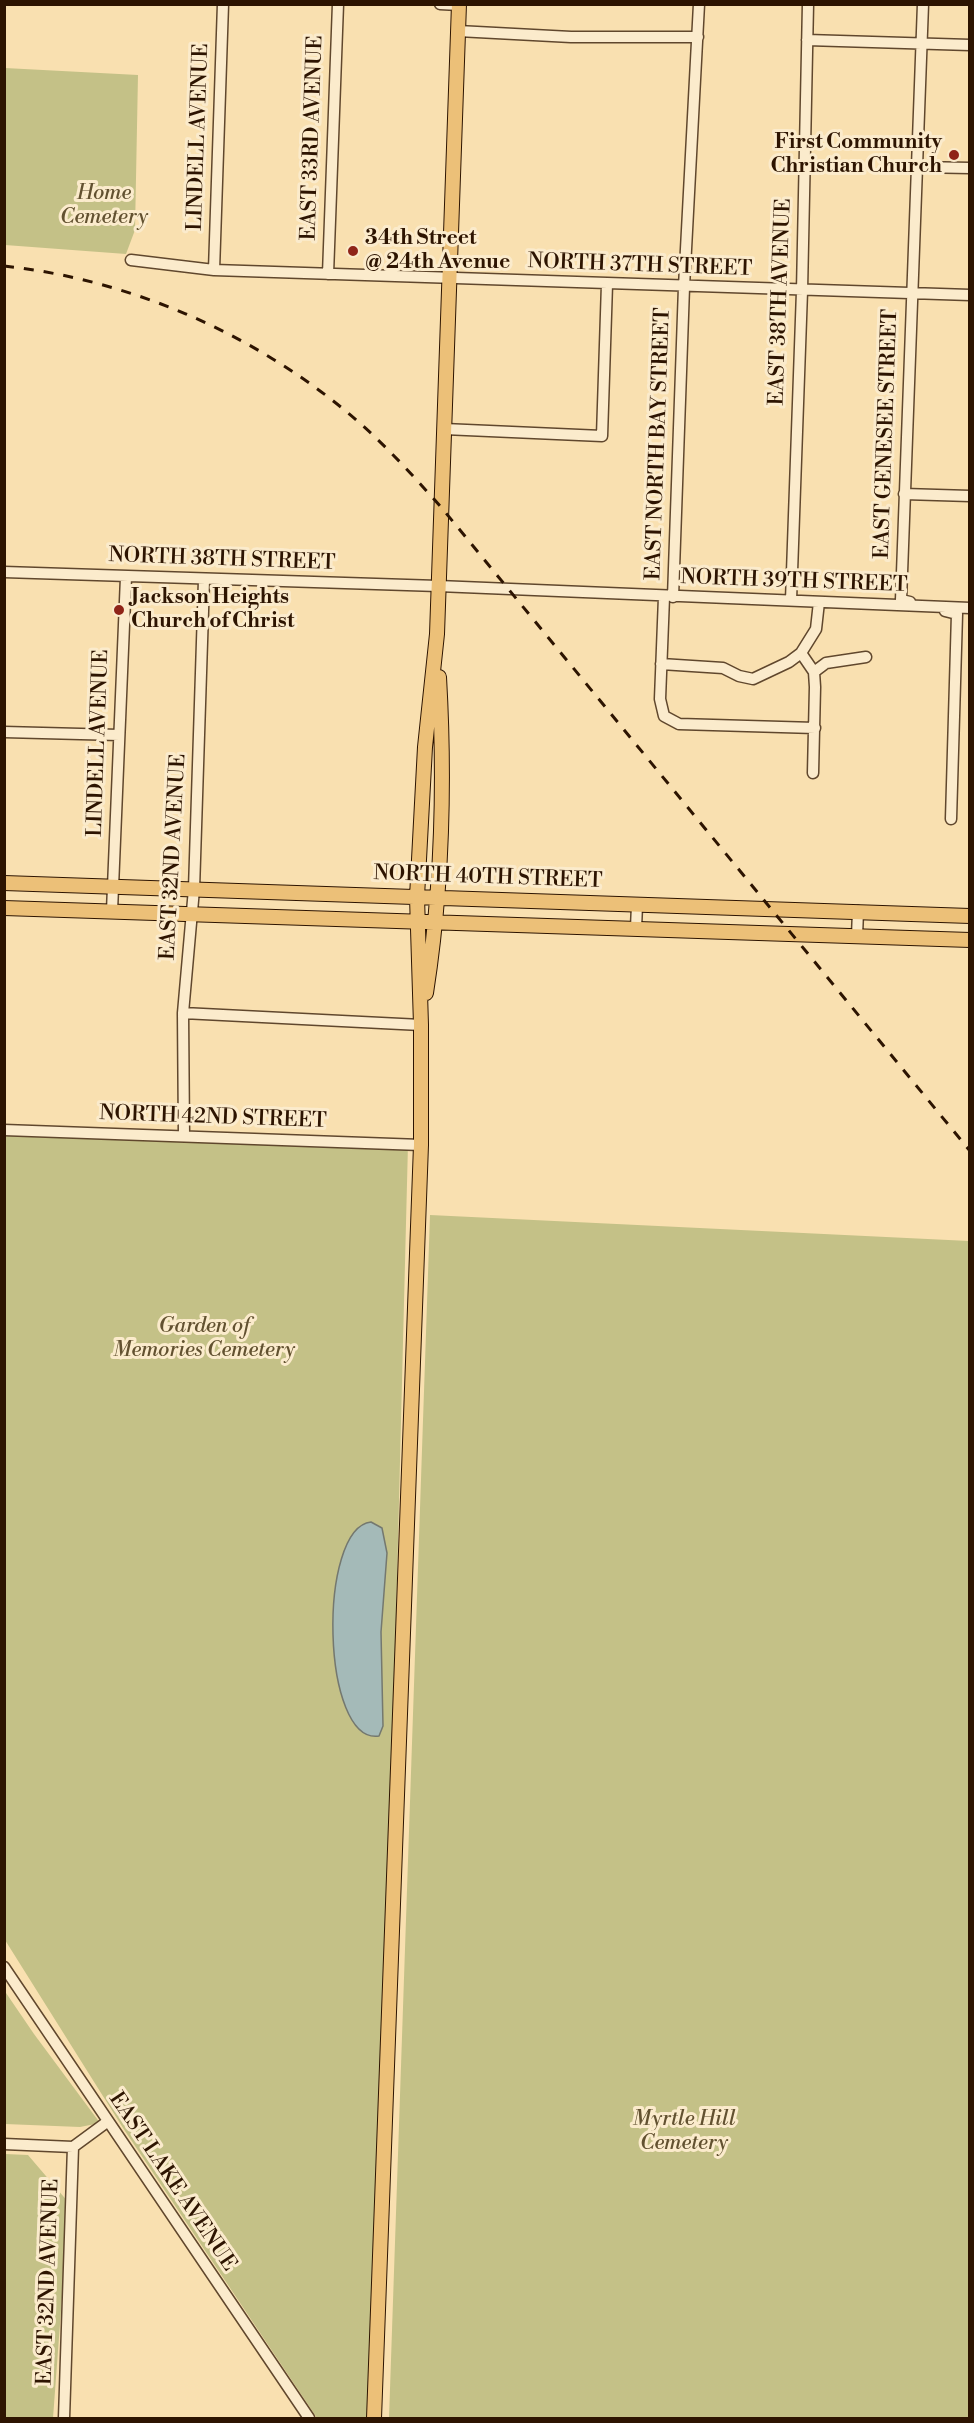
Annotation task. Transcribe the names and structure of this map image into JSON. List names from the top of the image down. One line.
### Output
{"streets":{"main road":["NORTH 40TH STREET"],"street":["LINDELL AVENUE","EAST 33RD AVENUE","NORTH 37TH STREET","EAST 38TH AVENUE","EAST GENESEE STREET","EAST NORTH BAY STREET","NORTH 38TH STREET","NORTH 39TH STREET","EAST 32ND AVENUE","NORTH 42ND STREET","EAST LAKE AVENUE"]},"crossings":[["LINDELL AVENUE","NORTH 37TH STREET"],["LINDELL AVENUE","NORTH 38TH STREET"],["LINDELL AVENUE","NORTH 40TH STREET"],["EAST 33RD AVENUE","NORTH 37TH STREET"],["NORTH 37TH STREET","EAST 38TH AVENUE"],["NORTH 37TH STREET","EAST GENESEE STREET"],["NORTH 37TH STREET","EAST NORTH BAY STREET"],["EAST 38TH AVENUE","NORTH 39TH STREET"],["EAST GENESEE STREET","NORTH 39TH STREET"],["EAST NORTH BAY STREET","NORTH 39TH STREET"],["NORTH 38TH STREET","NORTH 39TH STREET"],["NORTH 38TH STREET","EAST 32ND AVENUE"],["EAST 32ND AVENUE","NORTH 40TH STREET"],["EAST 32ND AVENUE","NORTH 42ND STREET"]],"parks":["Home Cemetery","Garden of Memories Cemetery","Myrtle Hill Cemetery"],"places":["First Community Christian Church","34th Street @ 24th Avenue","Jackson Heights Church of Christ"]}
